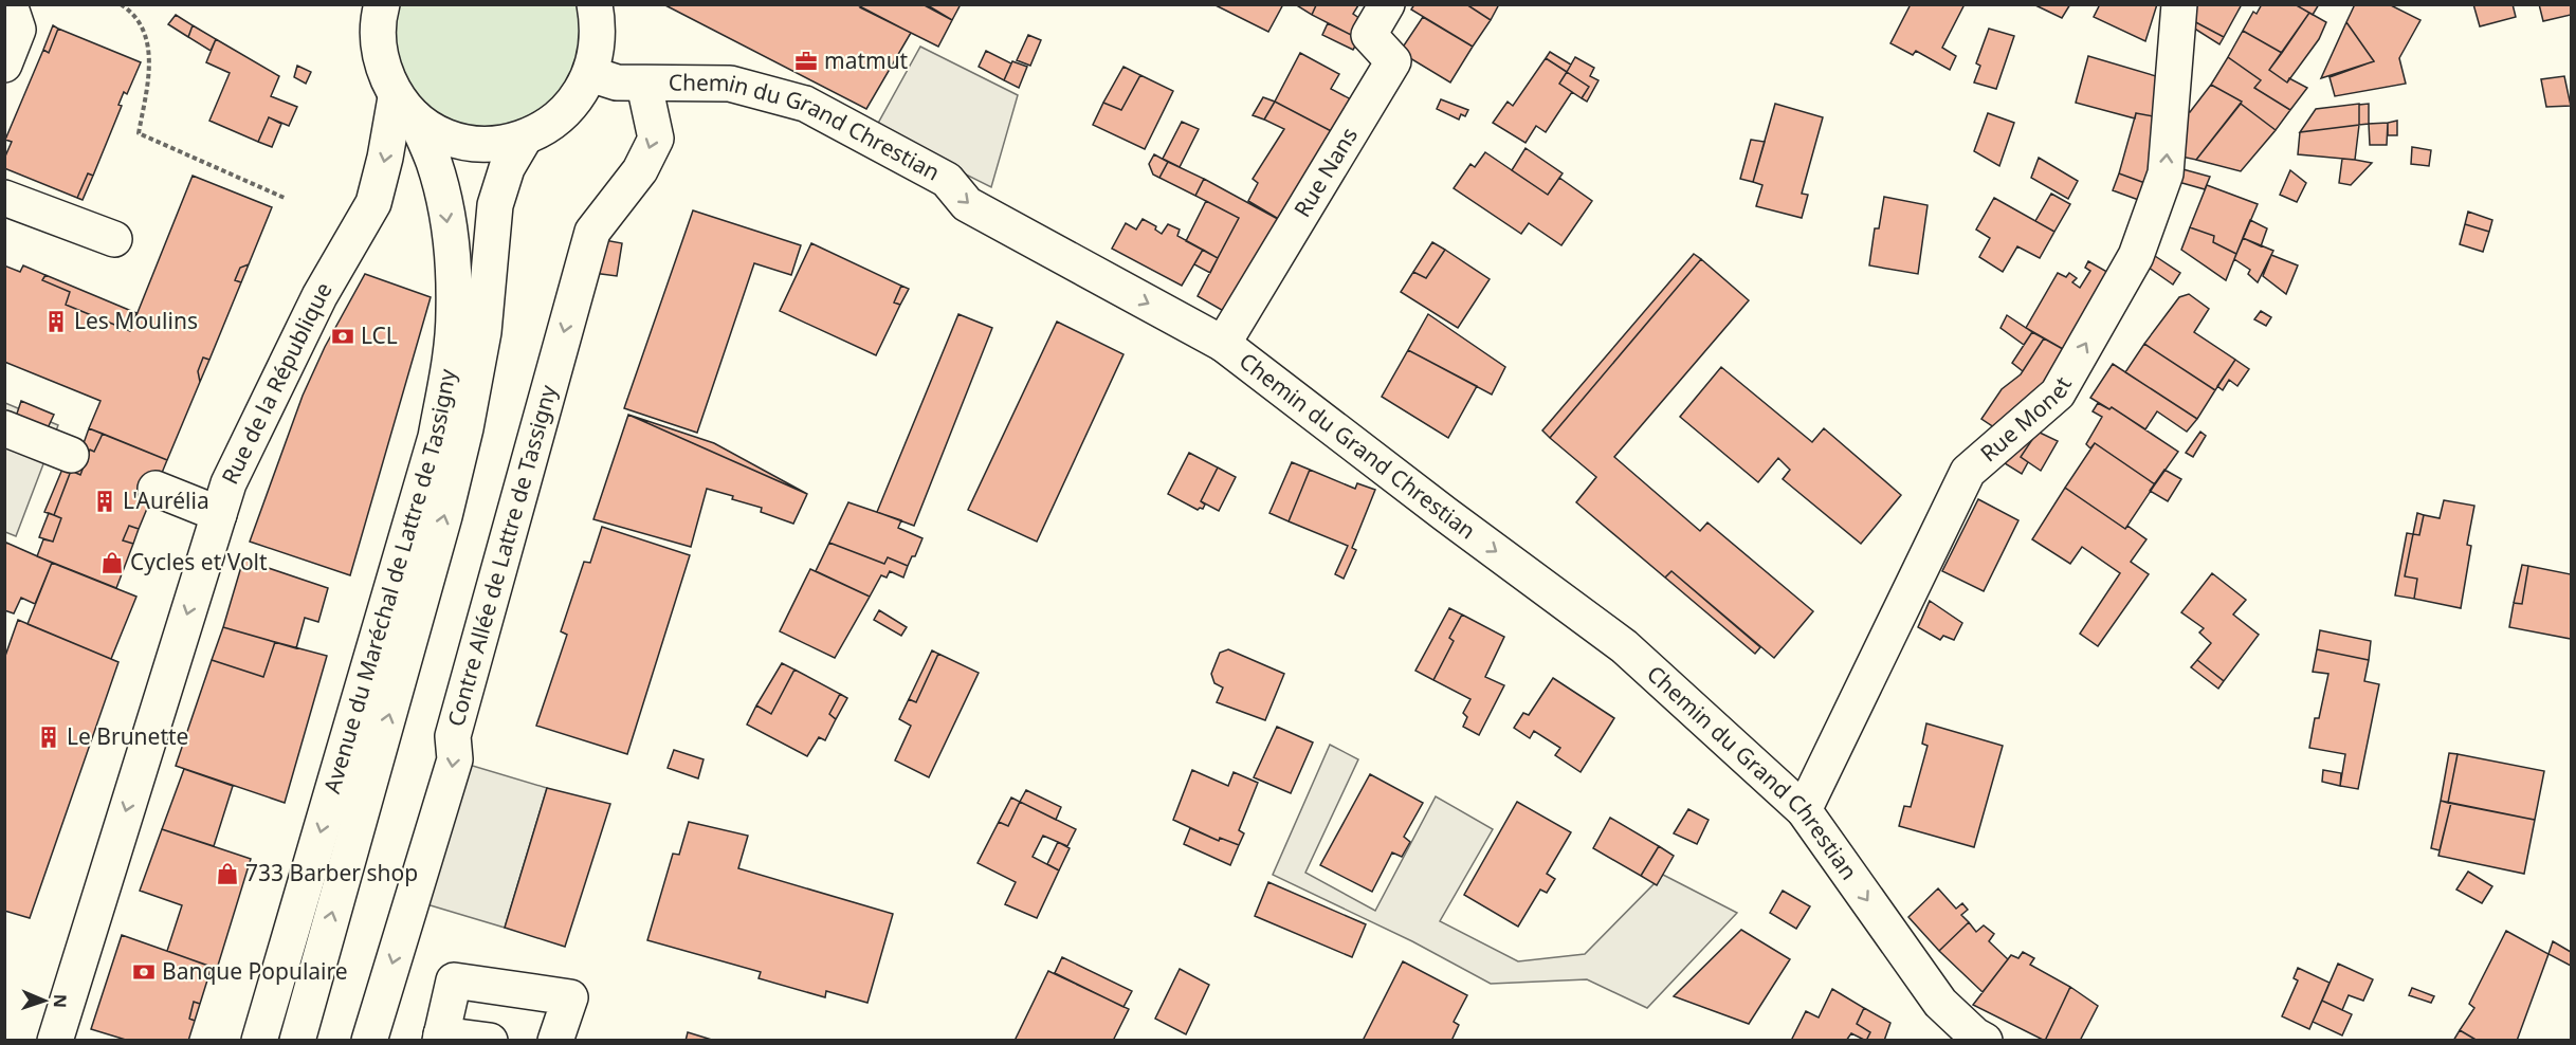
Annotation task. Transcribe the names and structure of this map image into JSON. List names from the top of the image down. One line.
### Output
{"streets":{"street":["Chemin du Grand Chrestian","Rue Nans","Rue de la République","Rue Monet","Contre Allée de Lattre de Tassigny","Avenue du Maréchal de Lattre de Tassigny"]},"crossings":[["Chemin du Grand Chrestian","Rue Nans"],["Chemin du Grand Chrestian","Rue Monet"],["Chemin du Grand Chrestian","Contre Allée de Lattre de Tassigny"],["Rue de la République","Avenue du Maréchal de Lattre de Tassigny"]],"one_way":["Chemin du Grand Chrestian","Rue de la République","Rue Monet","Contre Allée de Lattre de Tassigny"],"places":{"office":["matmut"],"building":["Les Moulins","L'Aurélia","Le Brunette"],"bank":["LCL","Banque Populaire"],"shop":["Cycles et Volt","733 Barber shop"]},"north":"right"}
